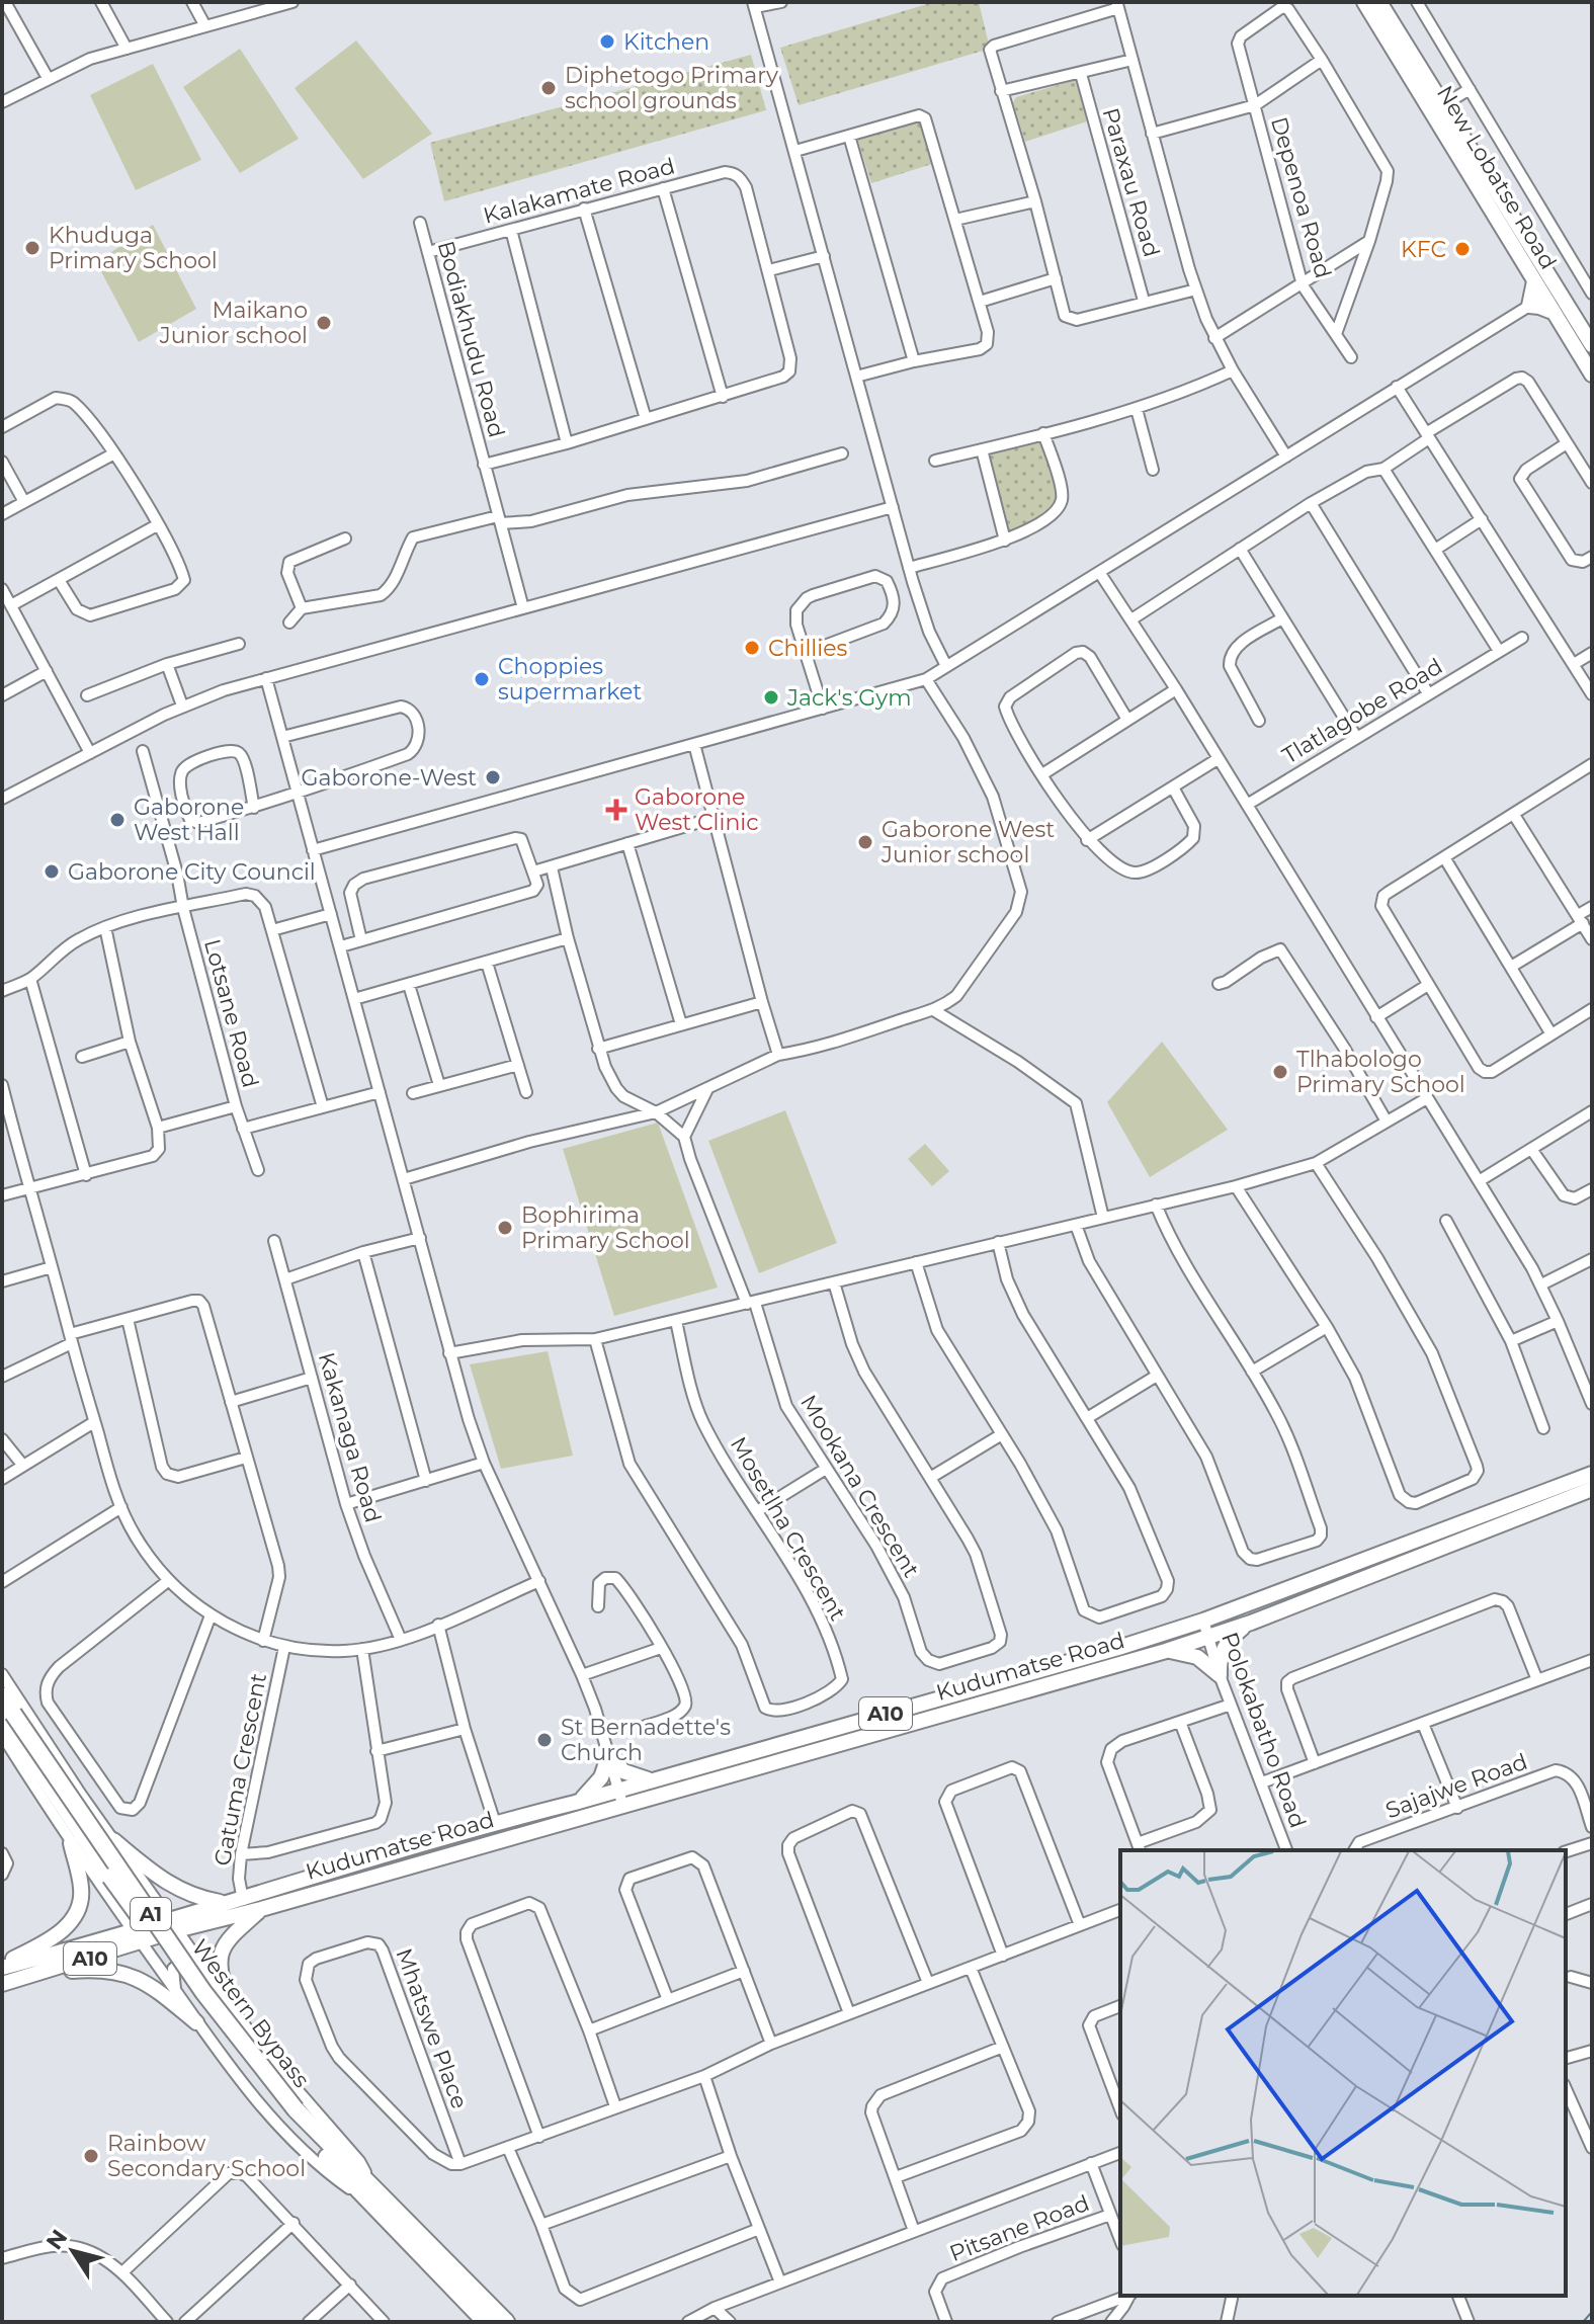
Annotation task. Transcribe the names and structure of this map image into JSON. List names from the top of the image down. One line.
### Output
{"streets":{"highway":["A1","Western Bypass"],"main road":["New Lobatse Road","Kudumatse Road","A10"],"street":["Paraxau Road","Kalakamate Road","Depenoa Road","Bodiakhudu Road","Tlatlagobe Road","Lotsane Road","Kakanaga Road","Mookana Crescent","Mosetlha Crescent","Polokabatho Road","Gatuma Crescent","Sajajwe Road","Mhatswe Place","Pitsane Road"]},"crossings":[["Kalakamate Road","Bodiakhudu Road"],["Kudumatse Road","Polokabatho Road"],["Kudumatse Road","Gatuma Crescent"]],"places":{"other":["Kitchen","Diphetogo Primary school grounds","Khuduga Primary School","KFC","Maikano Junior school","Chillies","Choppies supermarket","Jack's Gym","Gaborone-West","Gaborone West Hall","Gaborone West Junior school","Gaborone City Council","Tlhabologo Primary School","Bophirima Primary School","St Bernadette's Church","Rainbow Secondary School"],"health":["Gaborone West Clinic"]},"north":"top left"}
